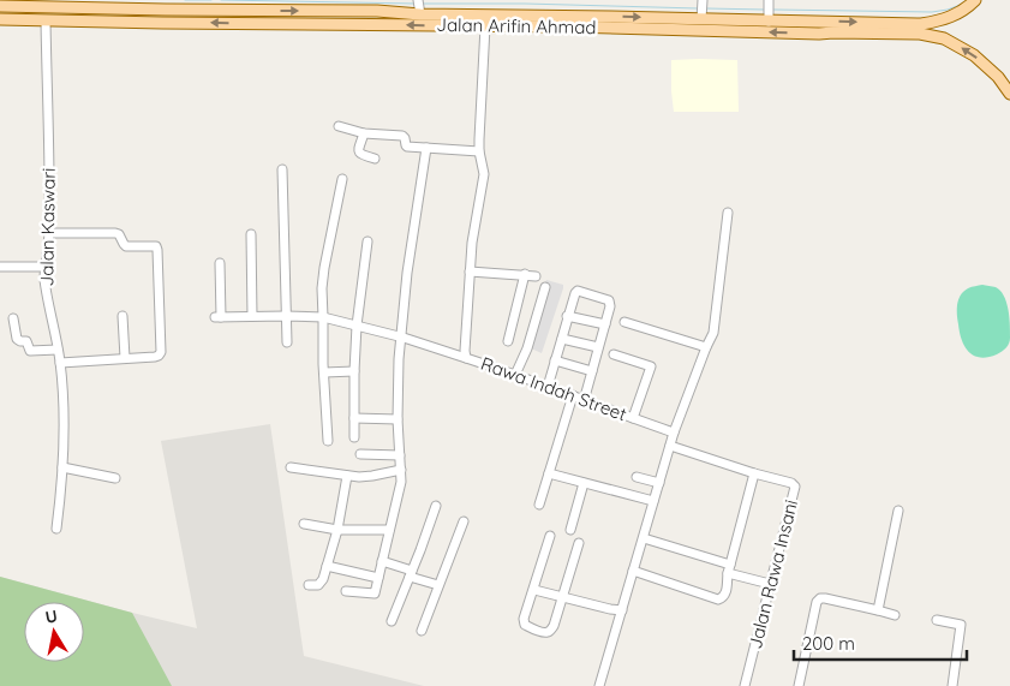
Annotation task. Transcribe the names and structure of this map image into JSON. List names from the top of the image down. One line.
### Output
{"streets":{"main road":["Jalan Arifin Ahmad"],"street":["Jalan Kaswari","Rawa Indah Street","Jalan Rawa Insani"]},"crossings":[["Jalan Arifin Ahmad","Jalan Kaswari"],["Jalan Arifin Ahmad","Rawa Indah Street"]],"scale_bar":"200 m","north":"top"}
